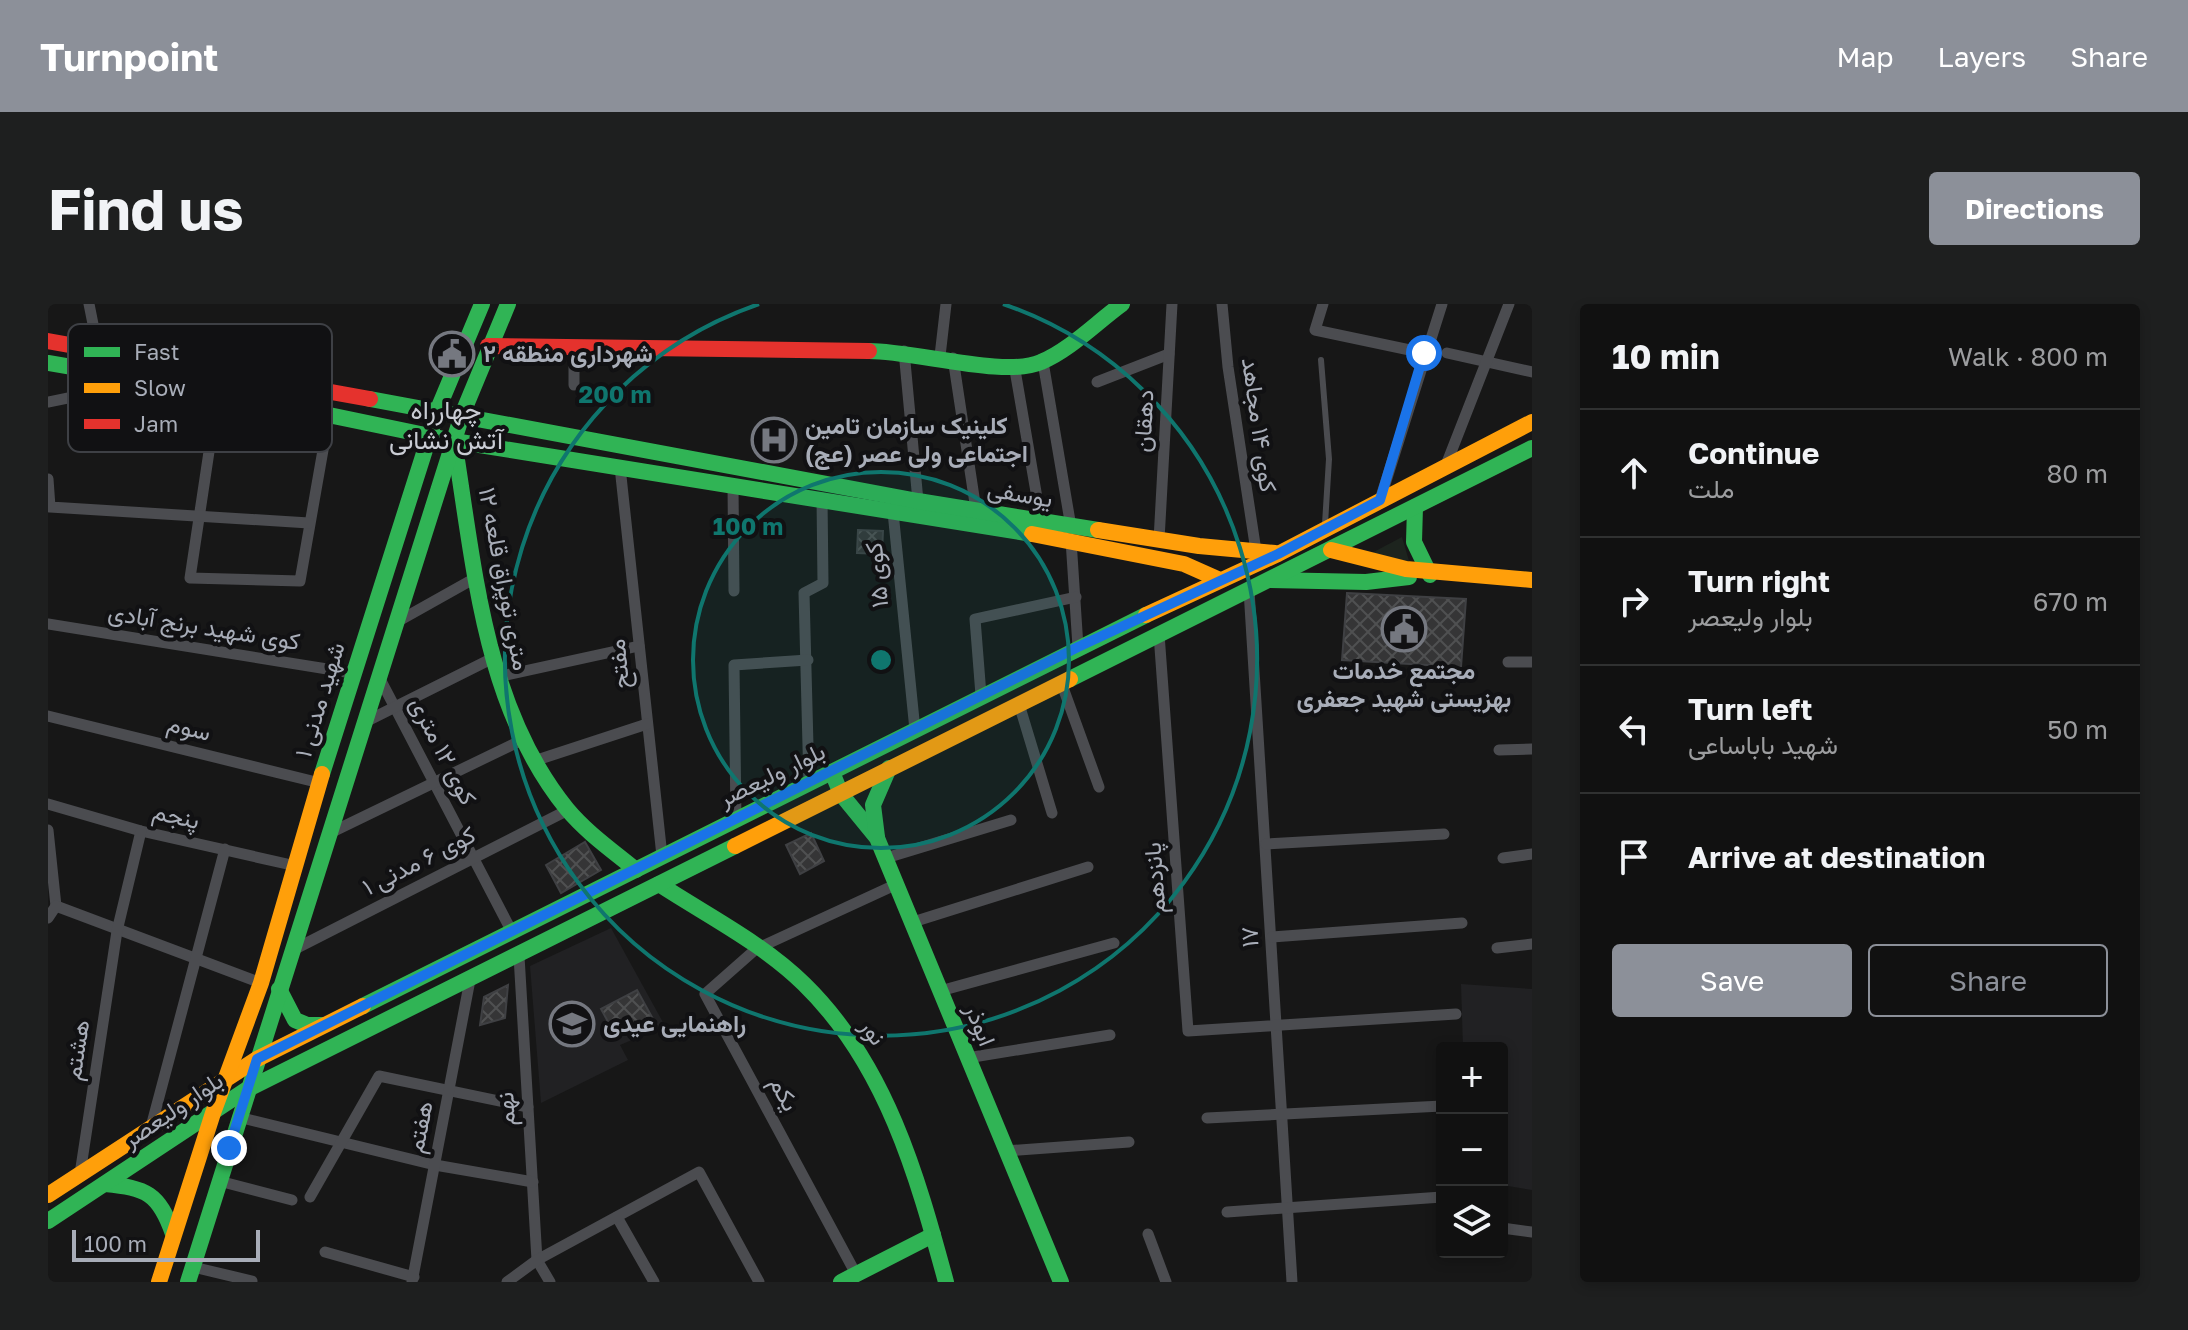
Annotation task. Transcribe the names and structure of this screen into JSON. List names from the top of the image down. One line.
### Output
{"streets":{"main road":["یوسفی","۱۲ متری توپراق قلعه","شهید مدنی ۱","بلوار ولیعصر","ابوذر","نور"],"street":["دهقان","کوی ۱۴ مجاهد","کوی ۱۵","کوی شهید برنج آبادی","مفتح","سوم","کوی ۱۲ متری","پنجم","کوی ۶ مدنی ۱","پانزدهم","۱۷","هشتم","یکم","نهم","هفتم"]},"crossings":[["دهقان","یوسفی"],["کوی ۱۴ مجاهد","یوسفی"],["یوسفی","کوی ۱۵"],["یوسفی","۱۲ متری توپراق قلعه"],["یوسفی","مفتح"],["یوسفی","شهید مدنی ۱"],["یوسفی","بلوار ولیعصر"],["کوی ۱۵","بلوار ولیعصر"],["۱۲ متری توپراق قلعه","شهید مدنی ۱"],["۱۲ متری توپراق قلعه","بلوار ولیعصر"],["۱۲ متری توپراق قلعه","کوی ۶ مدنی ۱"],["۱۲ متری توپراق قلعه","نور"],["کوی شهید برنج آبادی","شهید مدنی ۱"],["مفتح","بلوار ولیعصر"],["شهید مدنی ۱","سوم"],["شهید مدنی ۱","کوی ۱۲ متری"],["شهید مدنی ۱","بلوار ولیعصر"],["شهید مدنی ۱","پنجم"],["شهید مدنی ۱","کوی ۶ مدنی ۱"],["کوی ۱۲ متری","بلوار ولیعصر"],["کوی ۱۲ متری","کوی ۶ مدنی ۱"],["بلوار ولیعصر","پانزدهم"],["بلوار ولیعصر","۱۷"],["بلوار ولیعصر","ابوذر"],["بلوار ولیعصر","نور"],["بلوار ولیعصر","هشتم"],["بلوار ولیعصر","نهم"],["بلوار ولیعصر","هفتم"],["پنجم","هشتم"],["پانزدهم","۱۷"],["نور","یکم"]],"districts":["چهارراه آتش نشانی"],"places":{"public building":["شهرداری منطقه ۲","مجتمع خدمات بهزیستی شهید جعفری"],"hospital":["کلینیک سازمان تامین اجتماعی ولی عصر (عج)"],"school or university":["راهنمایی عیدی"]},"legend":["Fast","Slow","Jam"],"scale_bar":"100 m","page":{"header":"Turnpoint","nav":["Map","Layers","Share"],"buttons":["Directions",["Save","Share"]],"title":"Find us","heading":["10 min","Walk · 800 m"],"list":[["Continue","ملت","80 m"],["Turn right","بلوار ولیعصر","670 m"],["Turn left","شهید باباساعی","50 m"],"Arrive at destination"],"map_buttons":["+","−"],"scale":"100 m"},"rings":["200 m","100 m"]}
